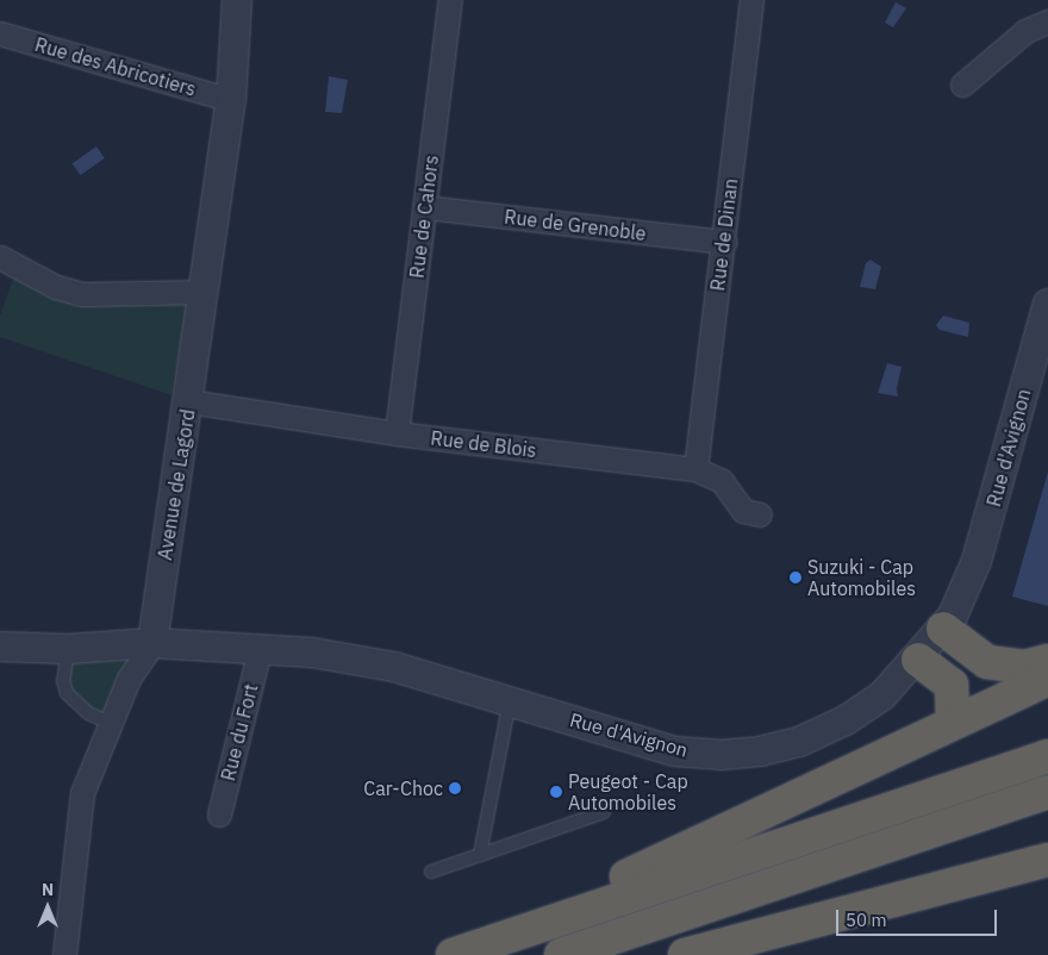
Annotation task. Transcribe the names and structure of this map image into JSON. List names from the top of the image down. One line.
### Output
{"streets":{"street":["Rue des Abricotiers","Rue de Cahors","Rue de Grenoble","Rue de Dinan","Rue de Blois","Rue d'Avignon","Avenue de Lagord","Rue du Fort"]},"crossings":[["Rue des Abricotiers","Avenue de Lagord"],["Rue de Cahors","Rue de Grenoble"],["Rue de Cahors","Rue de Blois"],["Rue de Grenoble","Rue de Dinan"],["Rue de Dinan","Rue de Blois"],["Rue de Blois","Avenue de Lagord"],["Rue d'Avignon","Avenue de Lagord"],["Rue d'Avignon","Rue du Fort"]],"places":["Suzuki - Cap Automobiles","Car-Choc","Peugeot - Cap Automobiles"],"scale_bar":"50 m","north":"top"}
